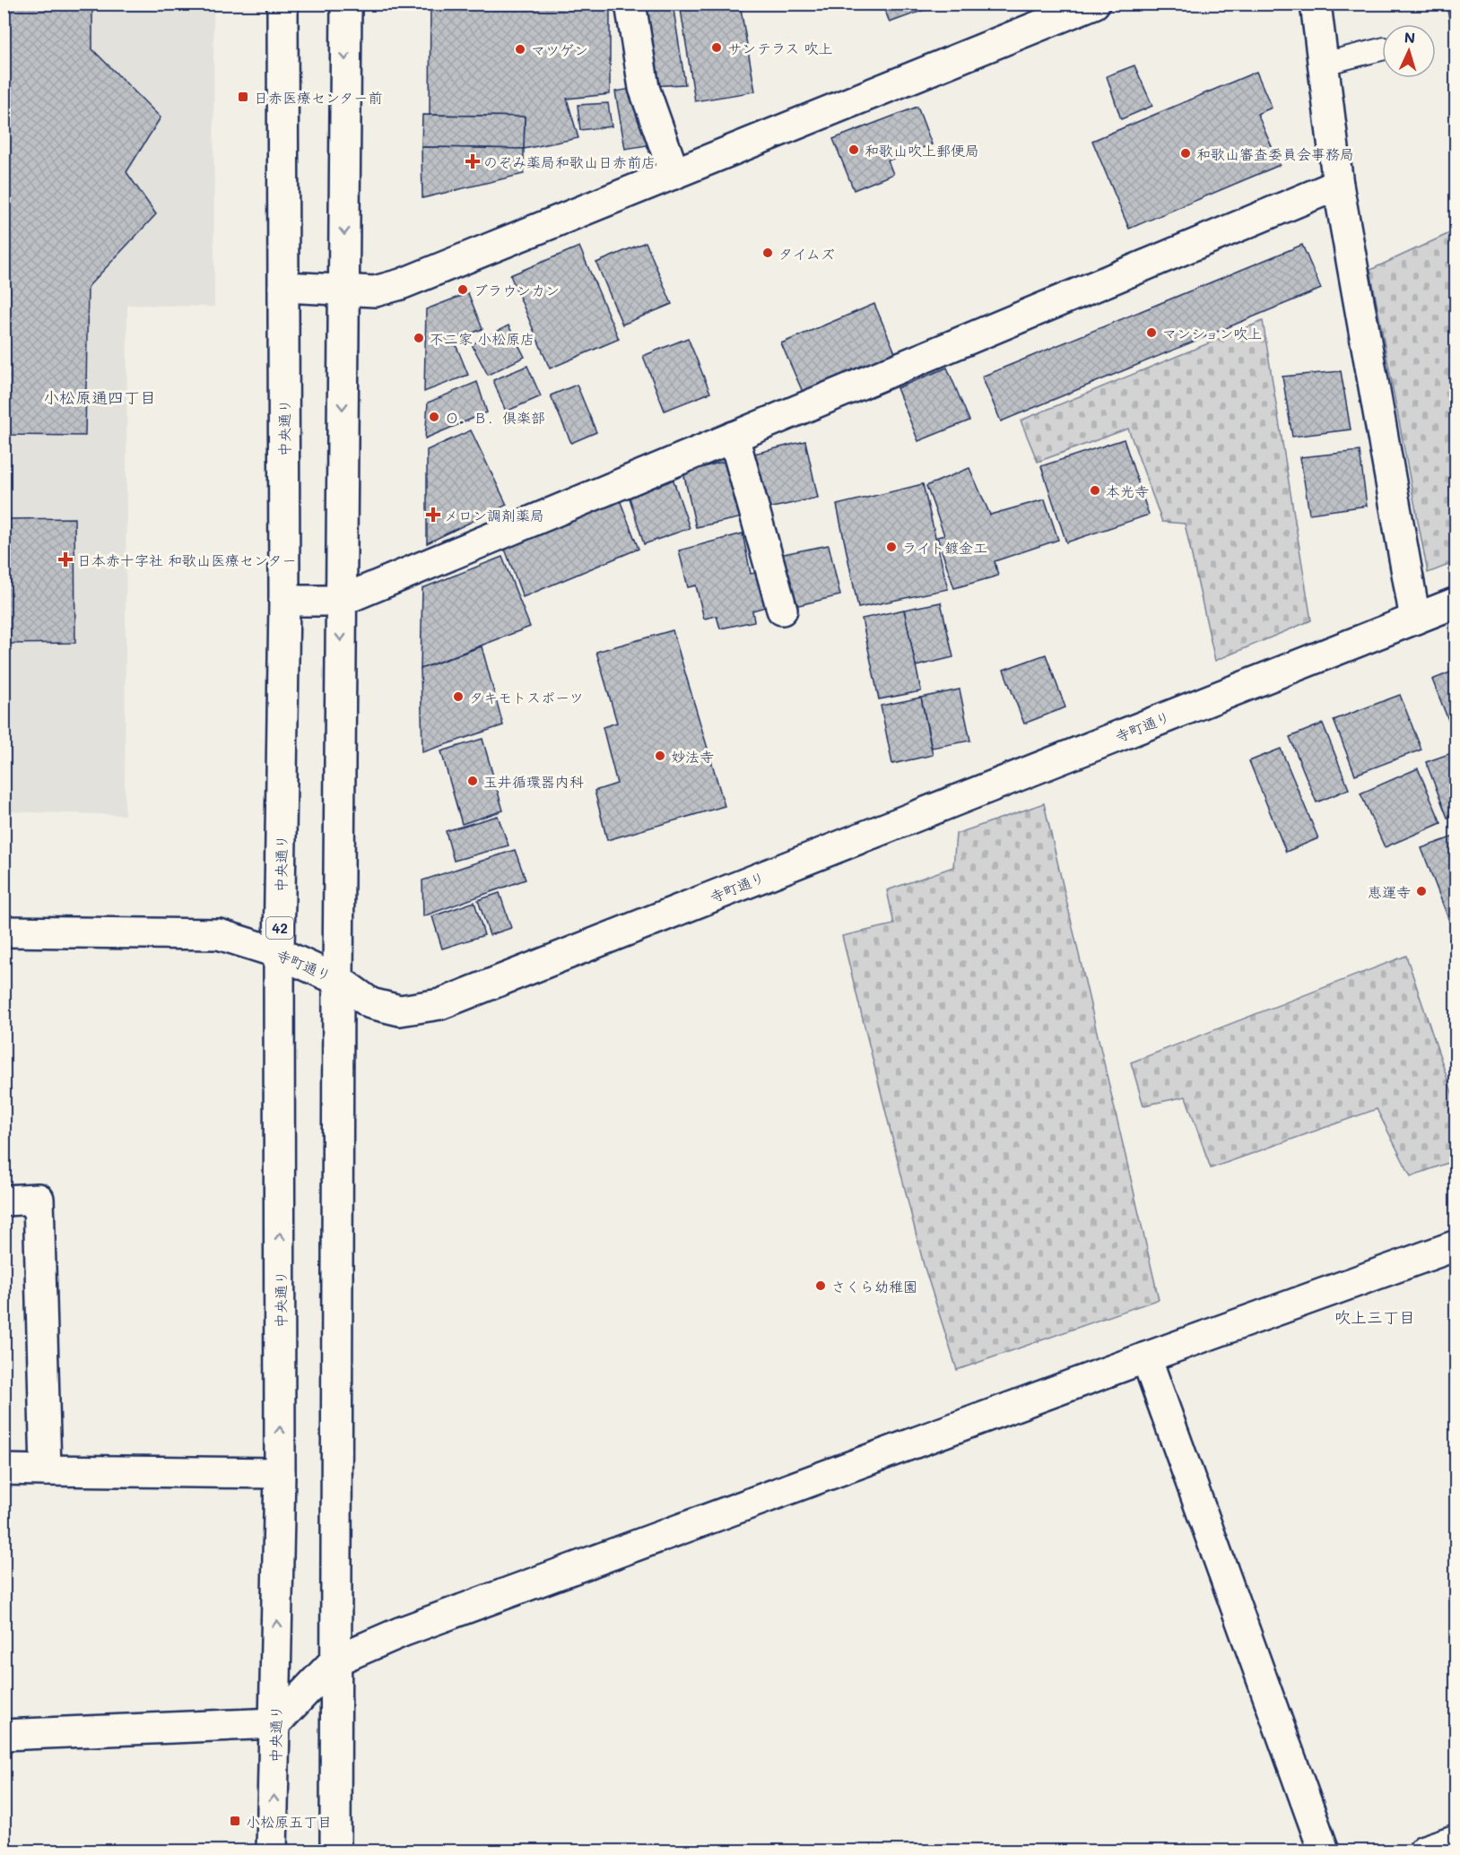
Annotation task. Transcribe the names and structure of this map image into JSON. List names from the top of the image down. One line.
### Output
{"streets":{"main road":["中央通り","寺町通り","42"]},"crossings":[["中央通り","寺町通り"]],"districts":["小松原通四丁目","吹上三丁目"],"places":{"other":["サンテラス 吹上","マツゲン","和歌山吹上郵便局","和歌山審査委員会事務局","タイムズ","ブラウンカン","マンション吹上","不二家 小松原店","Ｏ．Ｂ．倶楽部","本光寺","ライト鍍金工","タキモトスポーツ","妙法寺","玉井循環器内科","恵運寺","さくら幼稚園"],"transit":["日赤医療センター前","小松原五丁目"],"health":["のぞみ薬局和歌山日赤前店","メロン調剤薬局","日本赤十字社 和歌山医療センター"]},"north":"top"}
